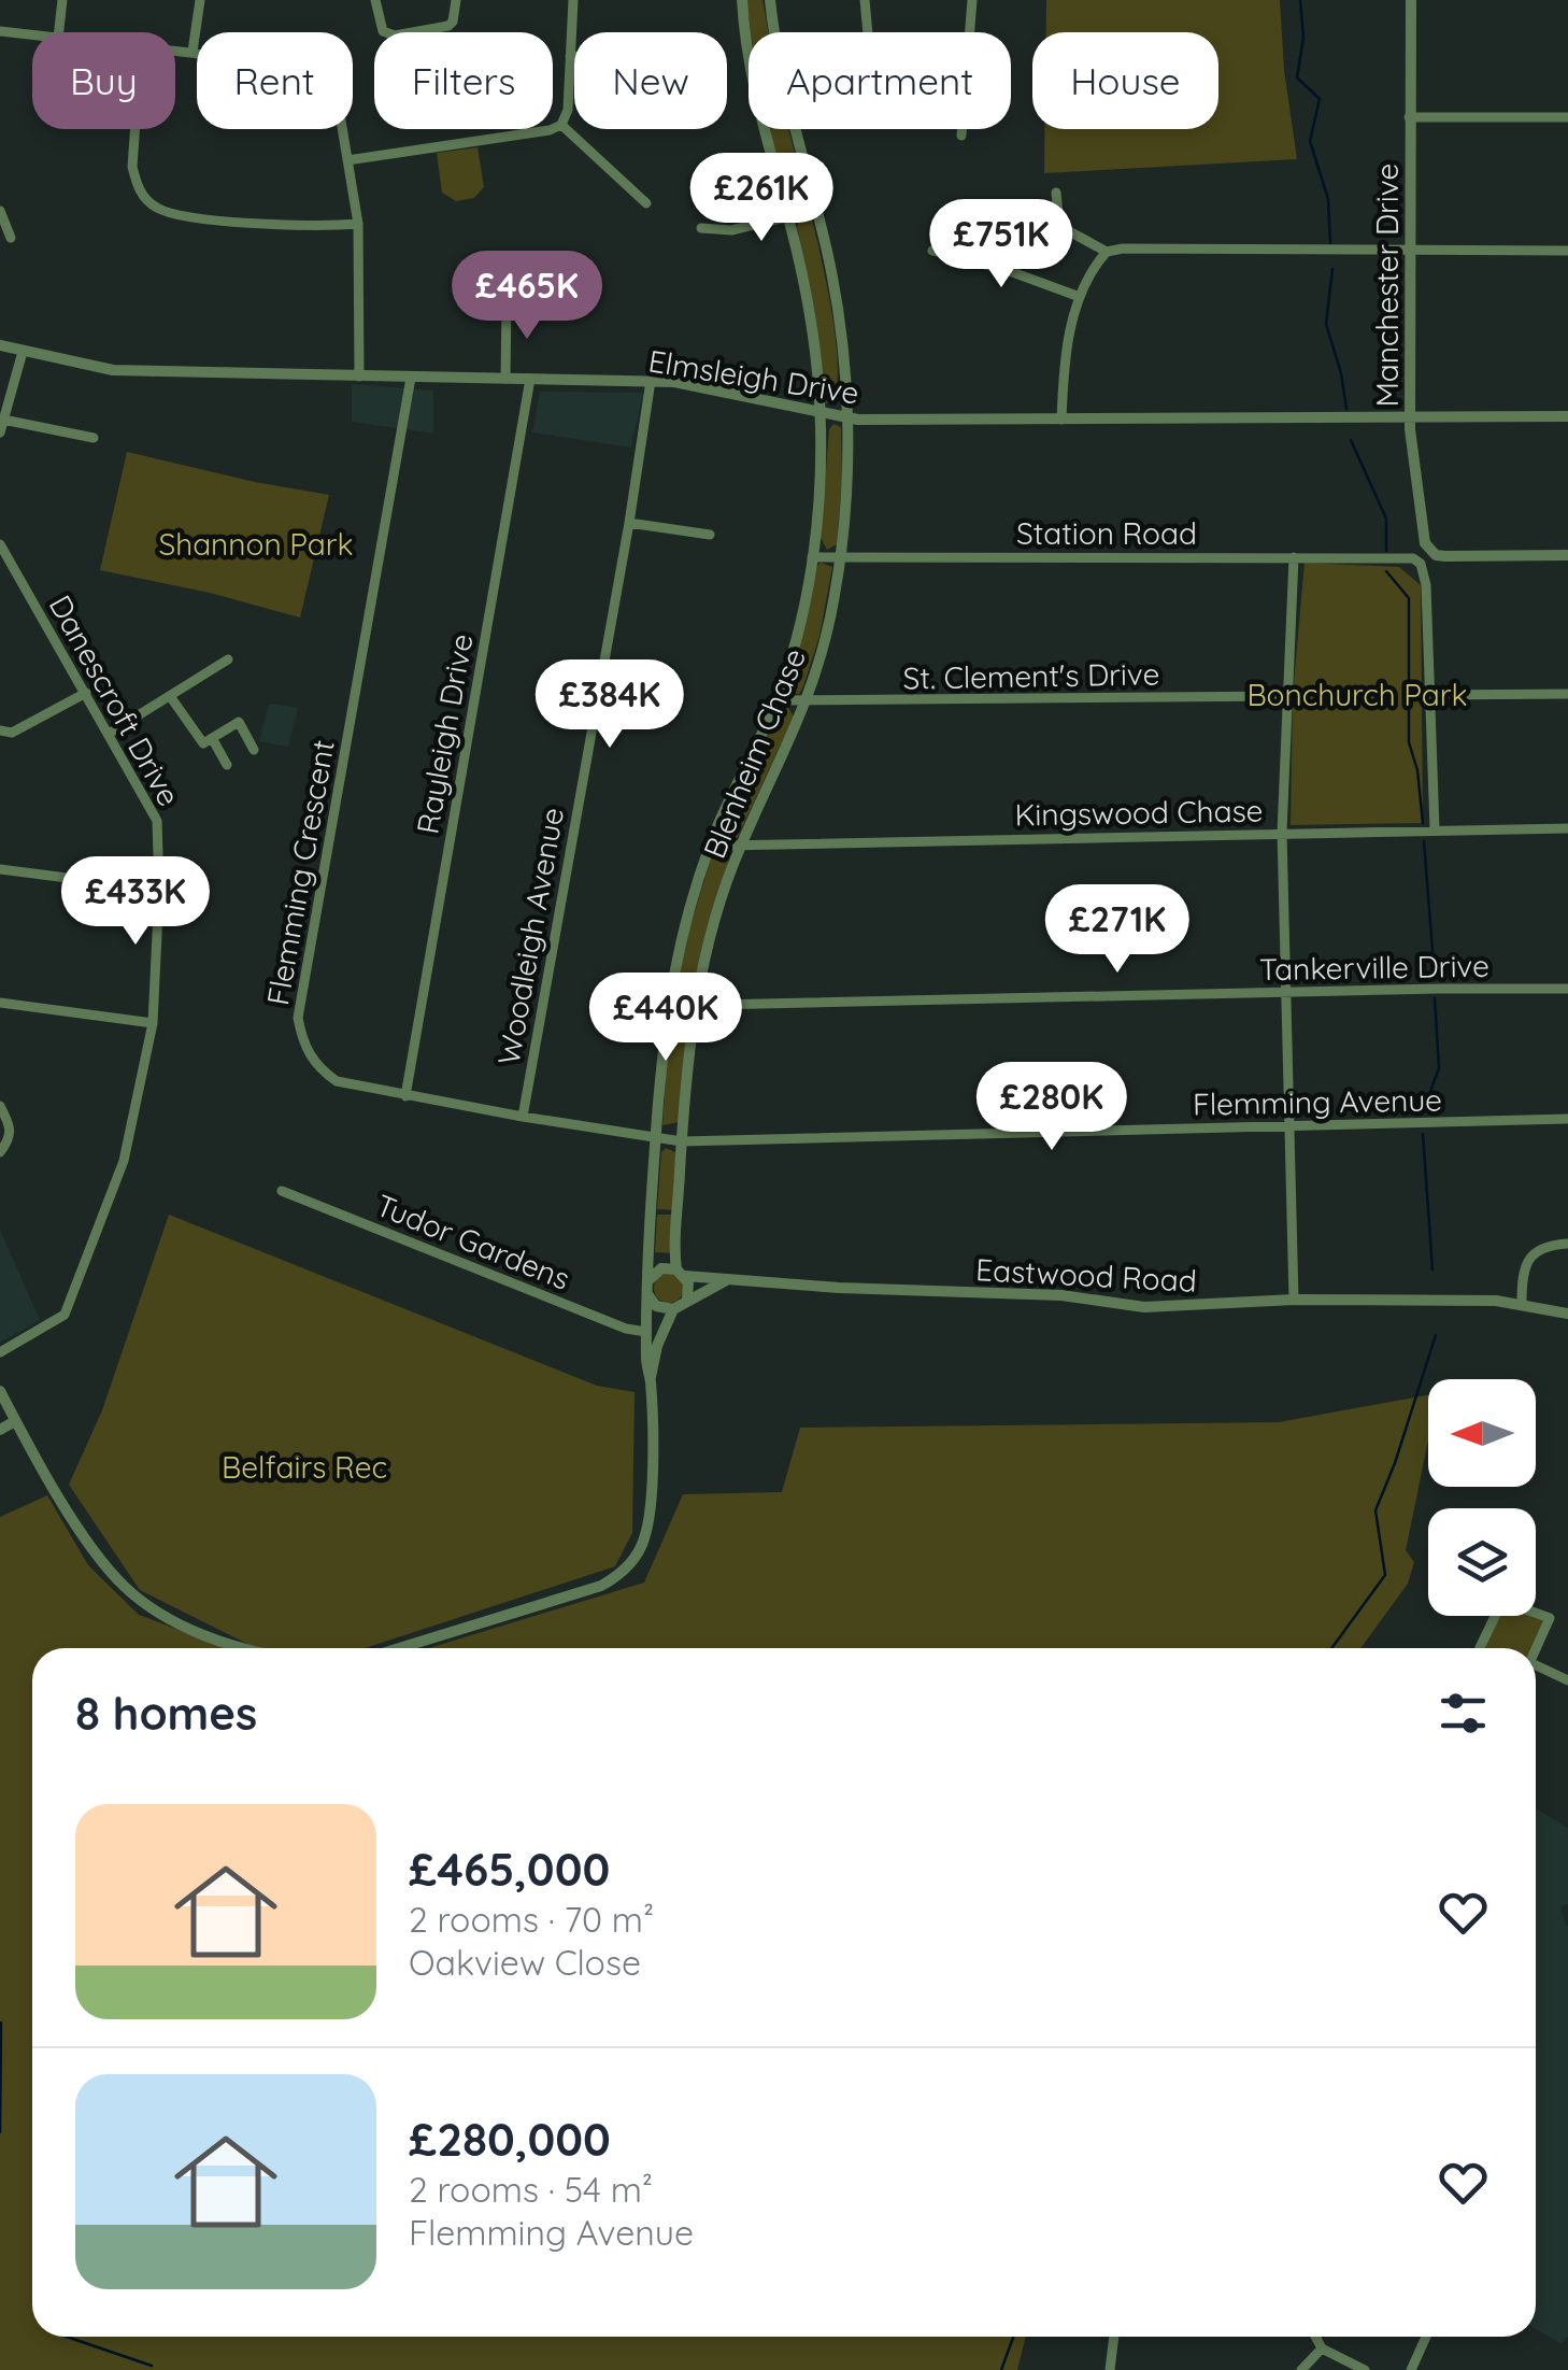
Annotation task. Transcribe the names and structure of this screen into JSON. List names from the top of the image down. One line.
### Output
{"streets":{"street":["Manchester Drive","Elmsleigh Drive","Station Road","St. Clement's Drive","Danescroft Drive","Rayleigh Drive","Blenheim Chase","Kingswood Chase","Flemming Crescent","Woodleigh Avenue","Tankerville Drive","Flemming Avenue","Tudor Gardens","Eastwood Road"]},"crossings":[["Manchester Drive","Elmsleigh Drive"],["Elmsleigh Drive","Rayleigh Drive"],["Elmsleigh Drive","Blenheim Chase"],["Elmsleigh Drive","Flemming Crescent"],["Elmsleigh Drive","Woodleigh Avenue"],["Station Road","Blenheim Chase"],["St. Clement's Drive","Blenheim Chase"],["Rayleigh Drive","Flemming Crescent"],["Blenheim Chase","Kingswood Chase"],["Blenheim Chase","Flemming Crescent"],["Blenheim Chase","Tankerville Drive"],["Blenheim Chase","Flemming Avenue"],["Blenheim Chase","Eastwood Road"],["Flemming Crescent","Woodleigh Avenue"],["Flemming Crescent","Flemming Avenue"]],"parks":["Shannon Park","Bonchurch Park","Belfairs Rec"],"north":"left","page":{"chip":["Buy","Rent","Filters","New","Apartment","House"],"price":["£261K","£751K","£465K","£384K","£433K","£271K","£440K","£280K"],"heading":"8 homes","list":[{"name":"£465,000","note":"2 rooms · 70 m² · Oakview Close"},{"name":"£280,000","note":"2 rooms · 54 m² · Flemming Avenue"}]}}
